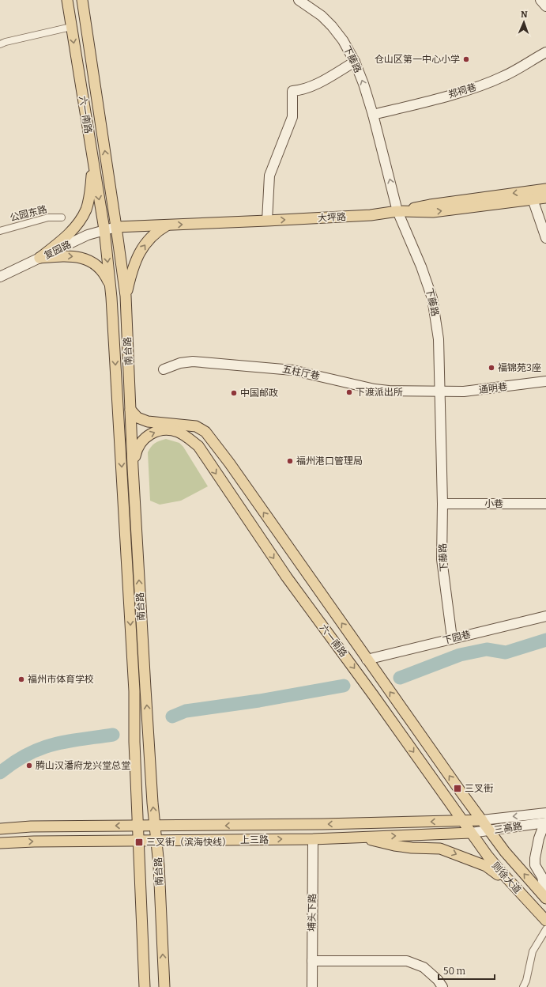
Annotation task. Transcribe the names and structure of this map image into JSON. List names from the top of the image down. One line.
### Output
{"streets":{"main road":["六一南路","大坪路","南台路","上三路","则徐大道"],"street":["下藤路","郑祠巷","公园东路","复园路","五柱厅巷","通明巷","小巷","下园巷","三高路","埔头下路"]},"crossings":[["下藤路","郑祠巷"],["下藤路","大坪路"],["下藤路","五柱厅巷"],["下藤路","通明巷"],["下藤路","小巷"],["下藤路","下园巷"],["六一南路","大坪路"],["六一南路","复园路"],["六一南路","南台路"],["六一南路","下园巷"],["六一南路","三高路"],["六一南路","上三路"],["六一南路","则徐大道"],["大坪路","复园路"],["大坪路","南台路"],["复园路","南台路"],["南台路","上三路"],["五柱厅巷","通明巷"],["三高路","上三路"],["三高路","则徐大道"],["上三路","则徐大道"],["上三路","埔头下路"]],"one_way":["大坪路"],"places":{"other":["仓山区第一中心小学","福锦苑3座","下渡派出所","中国邮政","福州港口管理局","福州市体育学校","腾山汉潘府龙兴堂总堂"],"transit":["三叉街","三叉街（滨海快线）"]},"scale_bar":"50 m","north":"top"}
